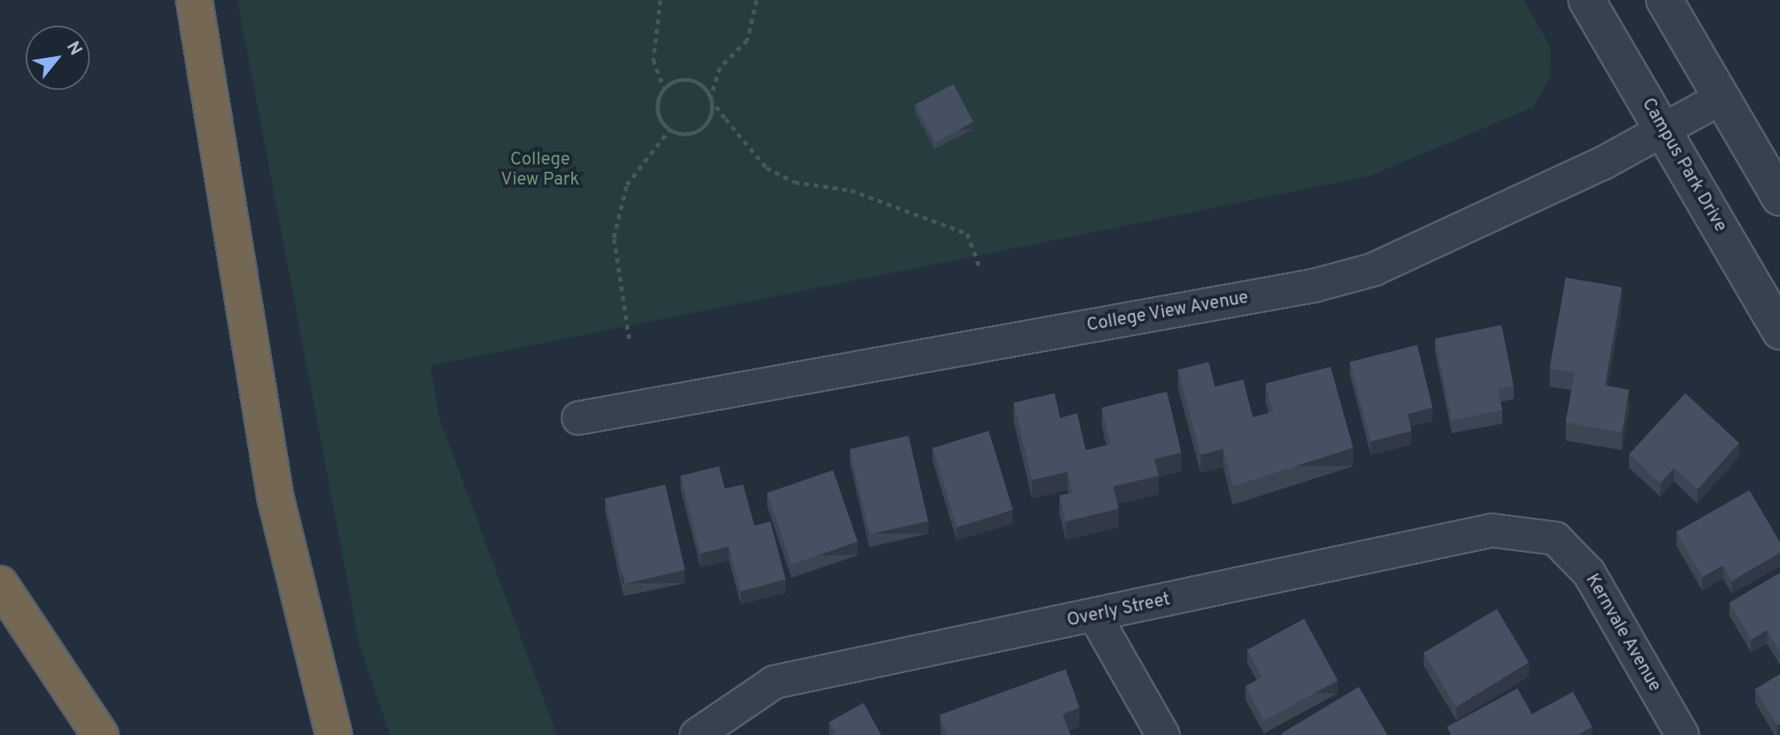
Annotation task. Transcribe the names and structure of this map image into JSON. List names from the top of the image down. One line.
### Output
{"streets":{"street":["Campus Park Drive","College View Avenue","Overly Street","Kernvale Avenue"]},"crossings":[["Campus Park Drive","College View Avenue"],["Overly Street","Kernvale Avenue"]],"parks":["College View Park"],"north":"top right"}
